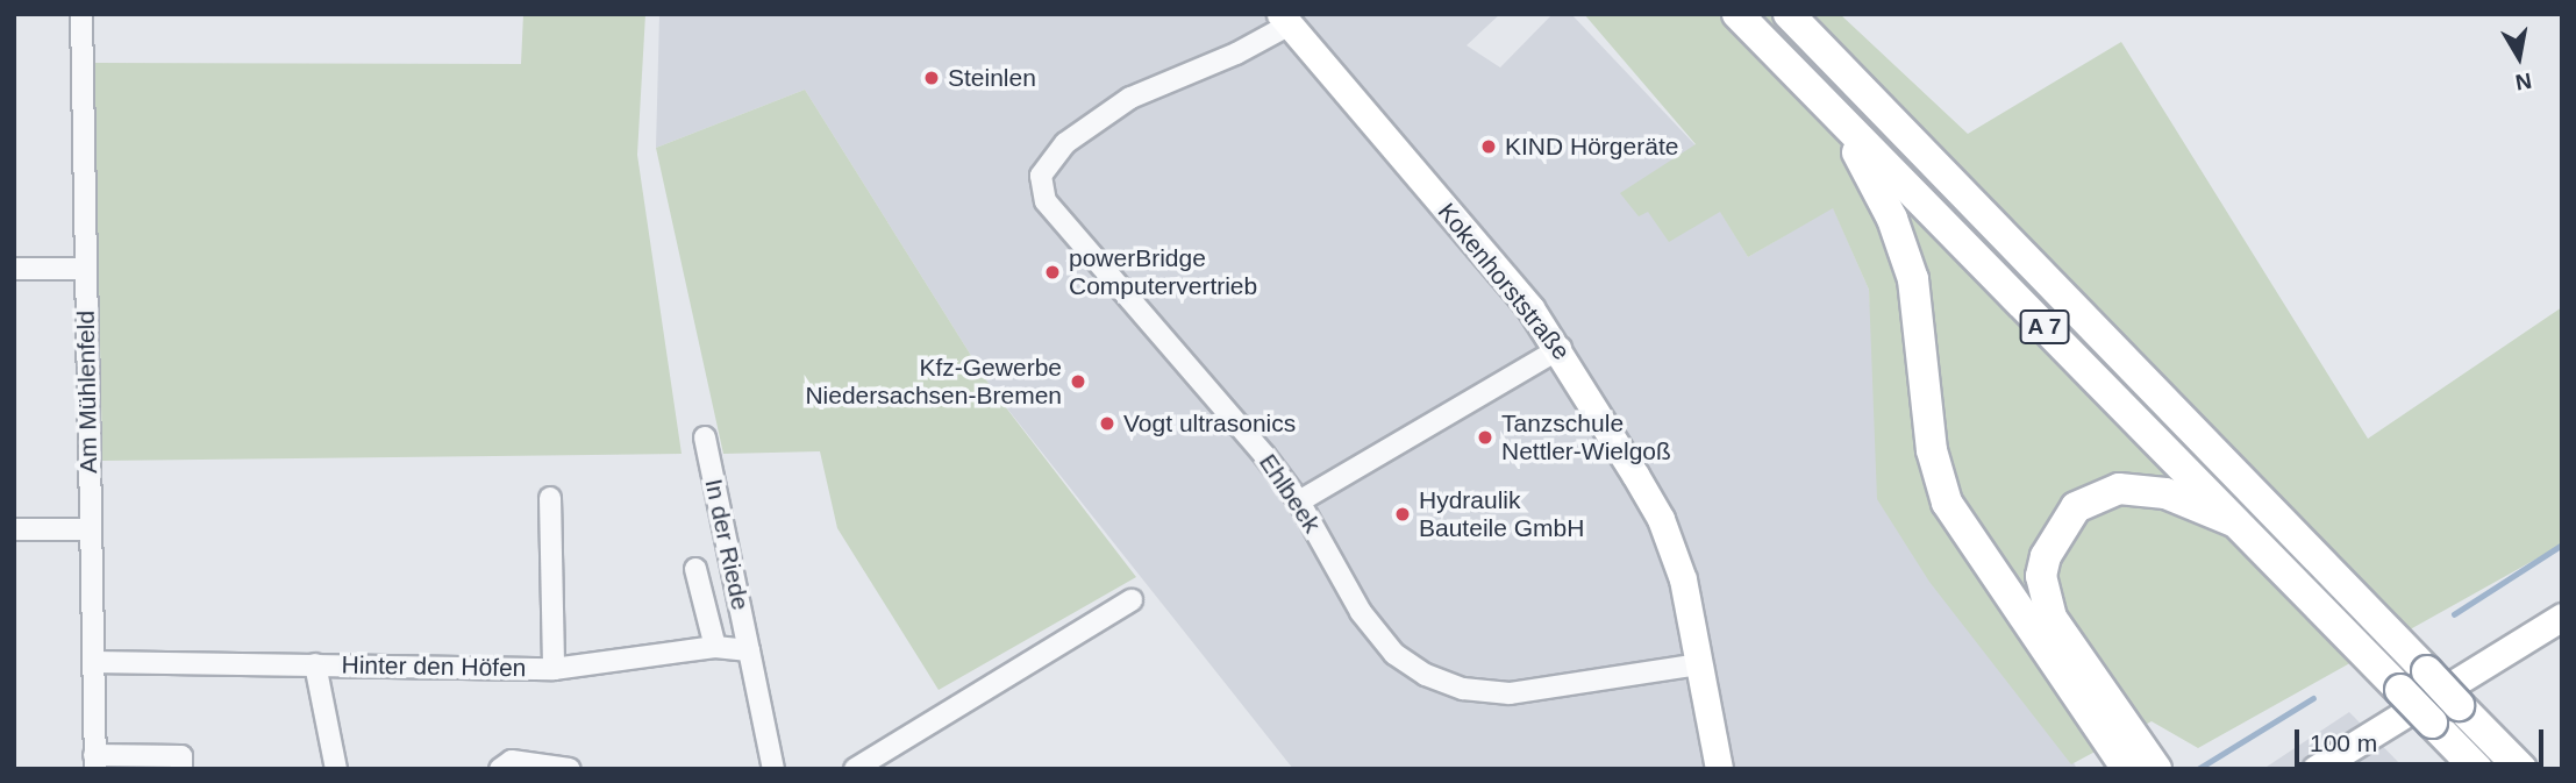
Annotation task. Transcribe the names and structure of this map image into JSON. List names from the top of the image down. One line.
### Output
{"streets":{"highway":["A 7"],"main road":["Kokenhorststraße"],"street":["Am Mühlenfeld","Ehlbeek","In der Riede","Hinter den Höfen"]},"crossings":[["Kokenhorststraße","Ehlbeek"],["Am Mühlenfeld","Hinter den Höfen"],["In der Riede","Hinter den Höfen"]],"places":["Steinlen","KIND Hörgeräte","powerBridge Computervertrieb","Kfz-Gewerbe Niedersachsen-Bremen","Vogt ultrasonics","Tanzschule Nettler-Wielgoß","Hydraulik Bauteile GmbH"],"scale_bar":"100 m","north":"bottom"}
